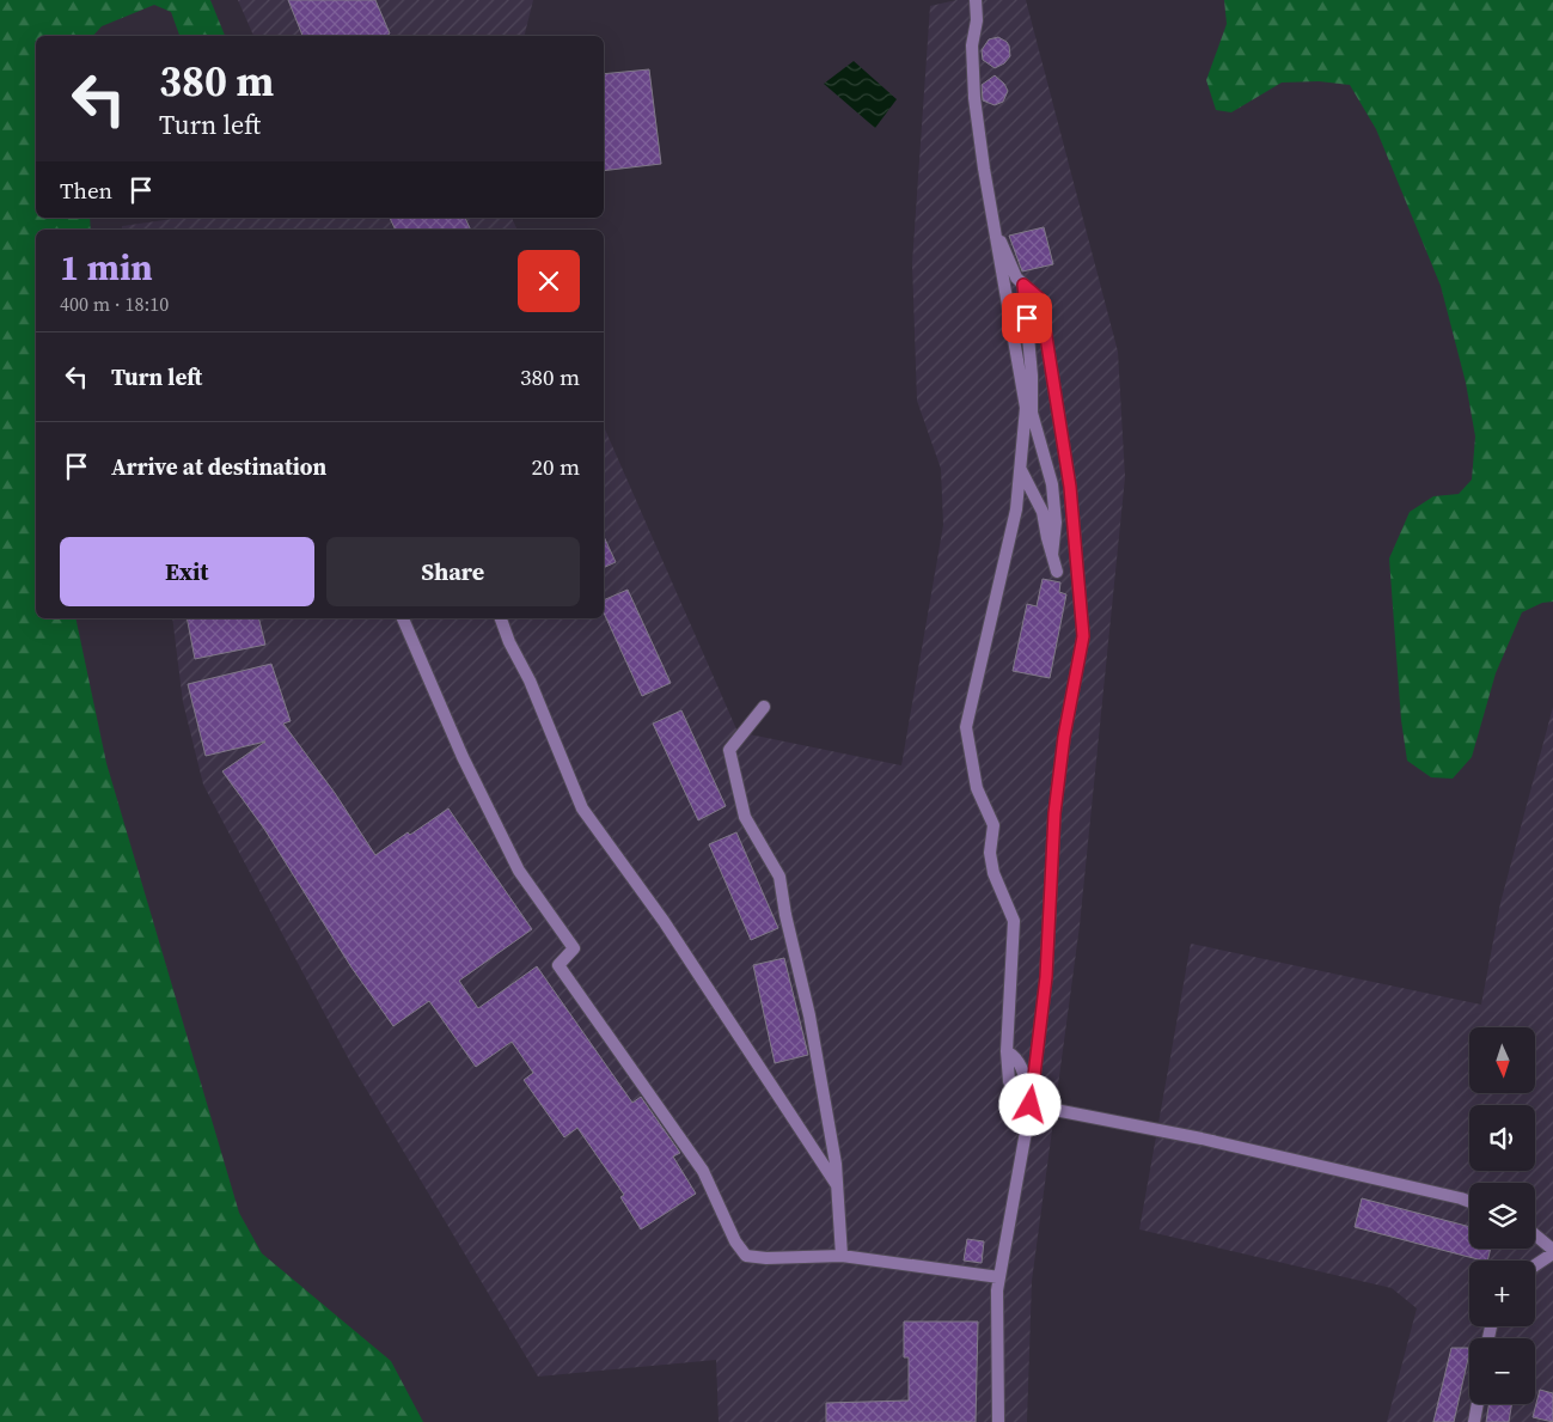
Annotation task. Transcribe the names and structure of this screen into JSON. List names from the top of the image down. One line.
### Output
{"north":"bottom","page":{"turn":["380 m","Turn left"],"then":"Then","heading":["1 min","400 m · 18:10"],"list":[{"name":"Turn left","value":"380 m"},{"name":"Arrive at destination","value":"20 m"}],"buttons":["Exit","Share"],"map_buttons":["+","−"]}}
